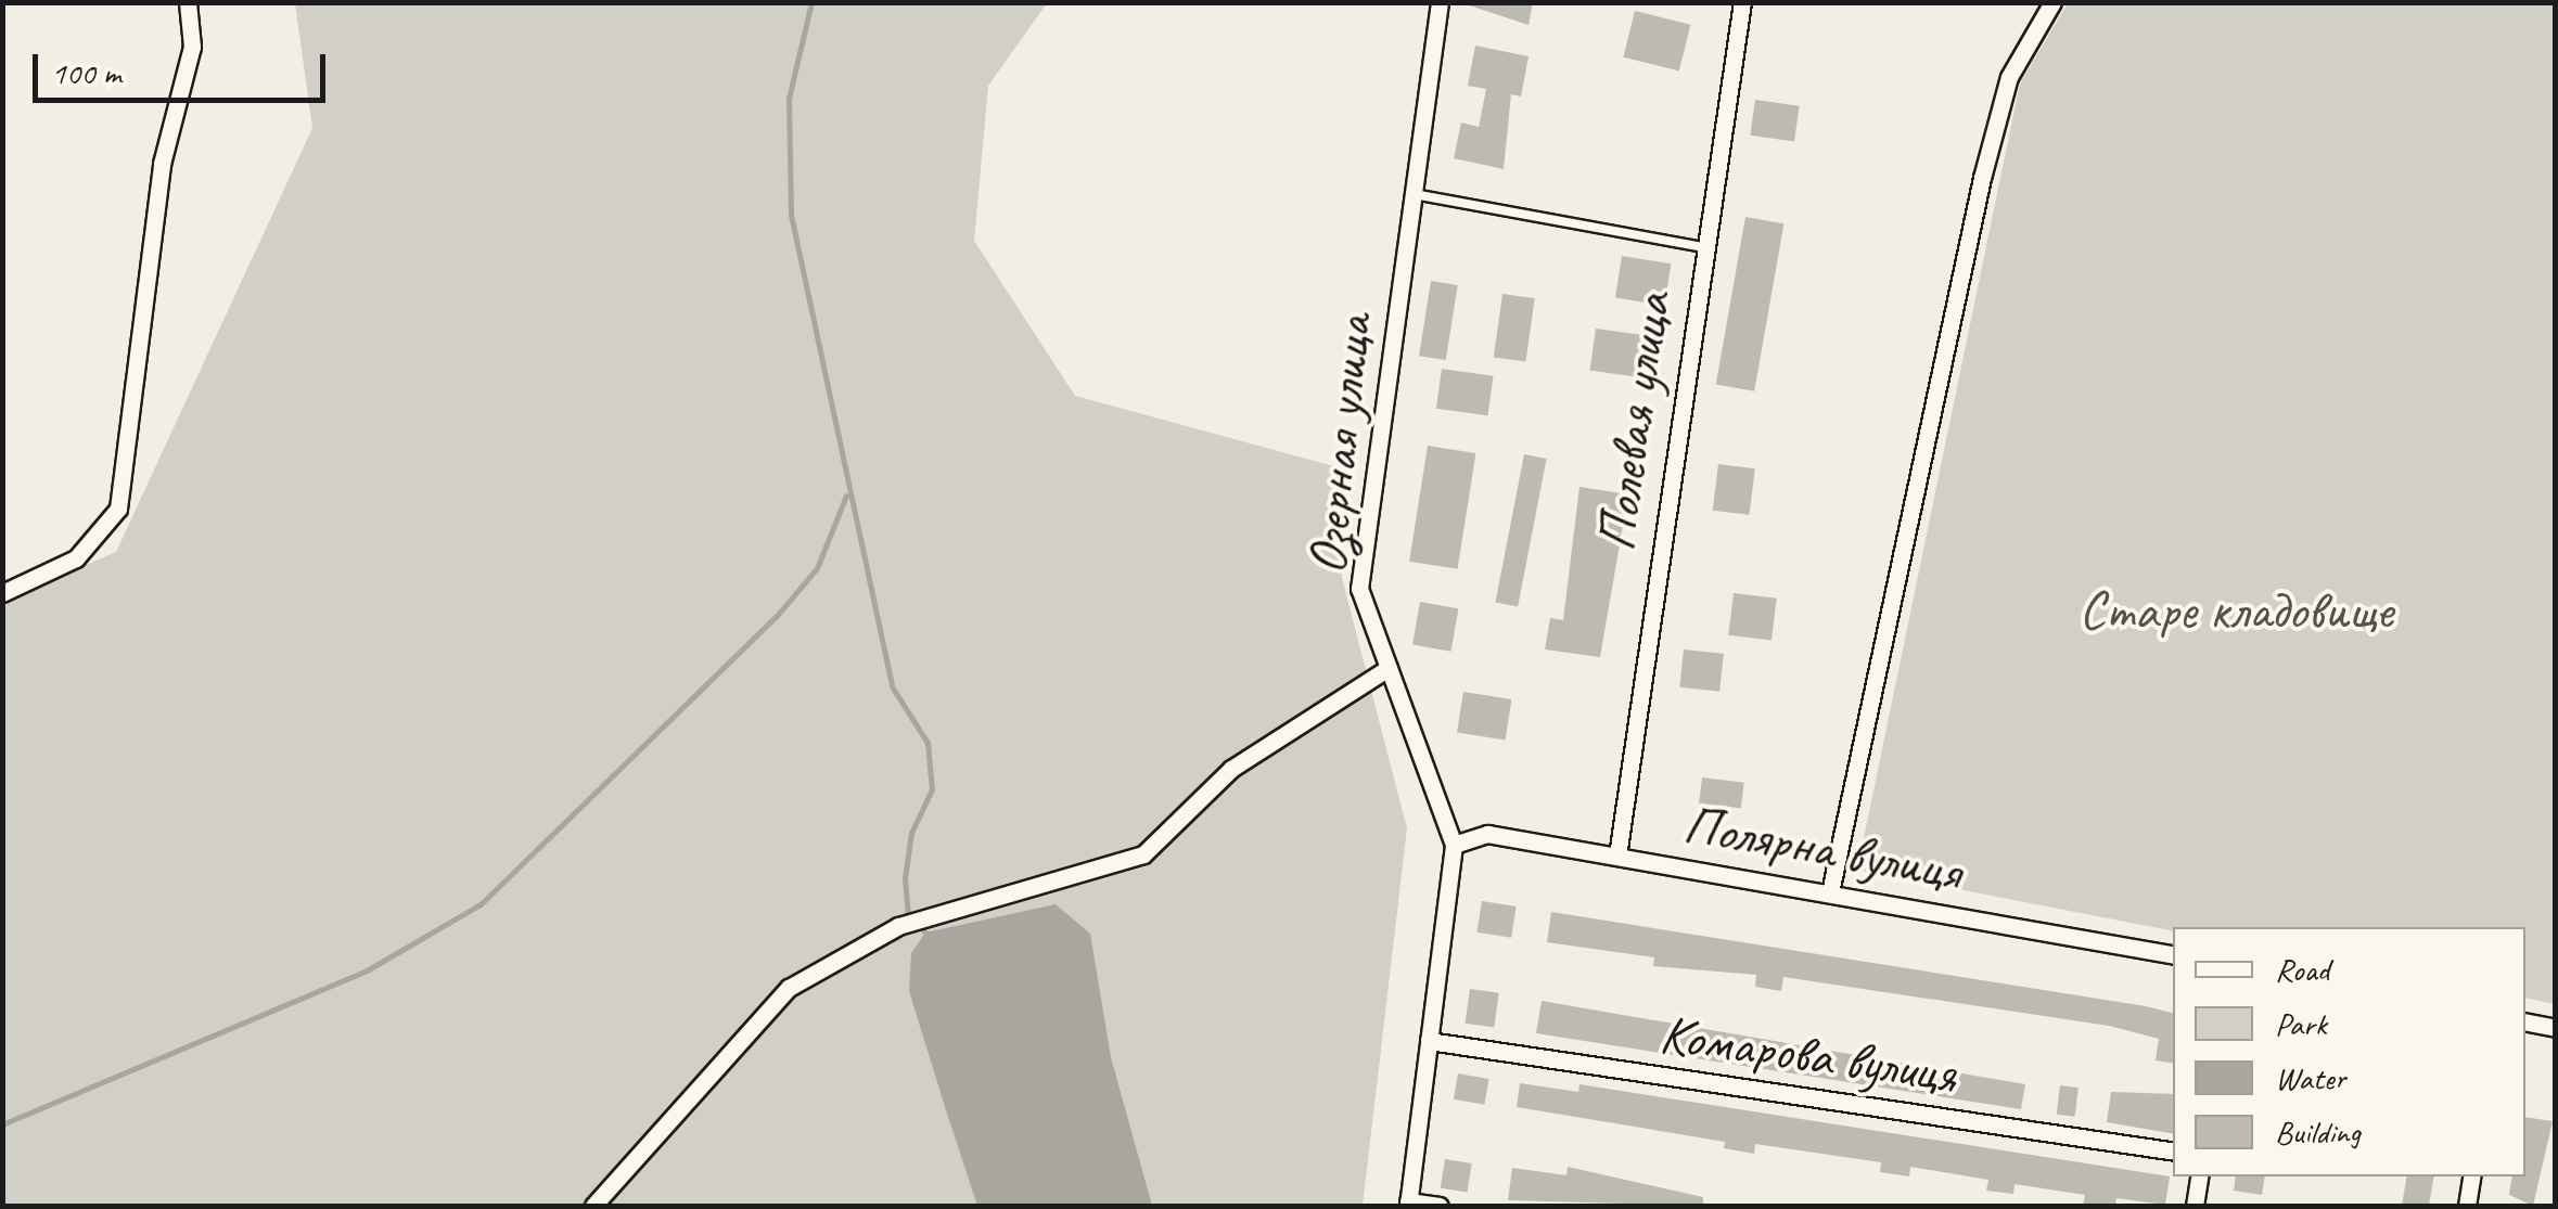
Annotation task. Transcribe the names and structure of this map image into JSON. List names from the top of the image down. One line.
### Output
{"streets":{"street":["Полевая улица","Озерная улица","Полярна вулиця","Комарова вулиця"]},"crossings":[["Полевая улица","Полярна вулиця"],["Озерная улица","Полярна вулиця"],["Озерная улица","Комарова вулиця"]],"parks":["Старе кладовище"],"legend":["Road","Park","Water","Building"],"scale_bar":"100 m"}
